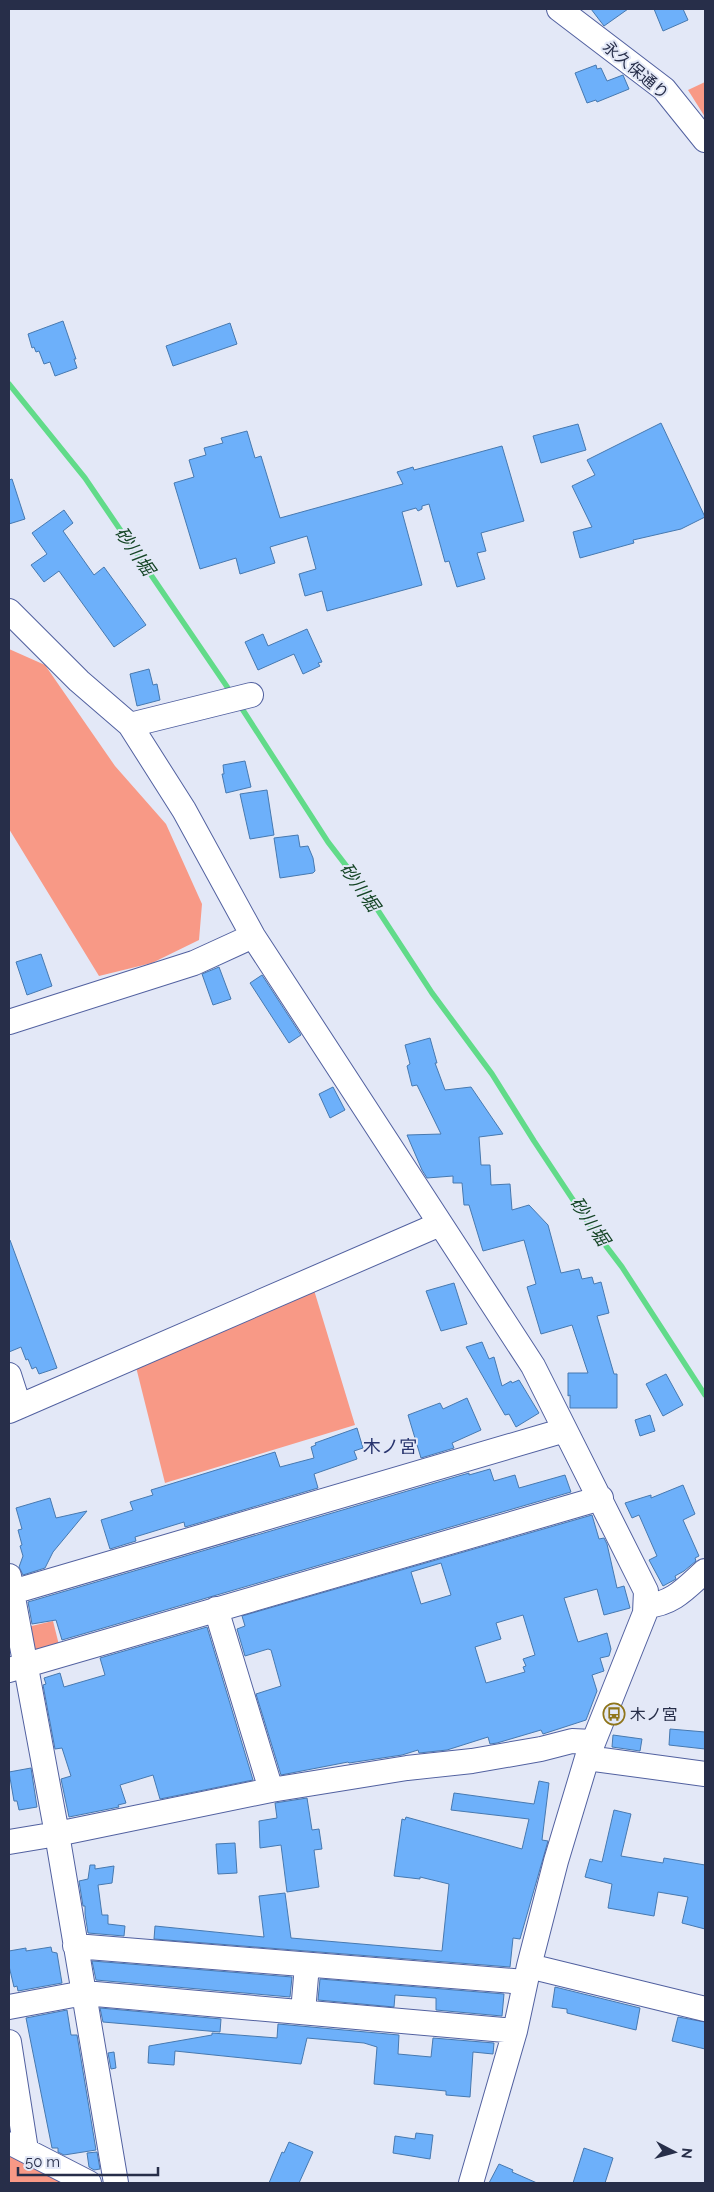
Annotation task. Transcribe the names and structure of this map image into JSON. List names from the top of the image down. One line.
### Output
{"streets":{"street":["永久保通り"]},"districts":["木ノ宮"],"water":["砂川堀"],"places":{"bus stop":["木ノ宮"]},"scale_bar":"50 m","north":"right"}
